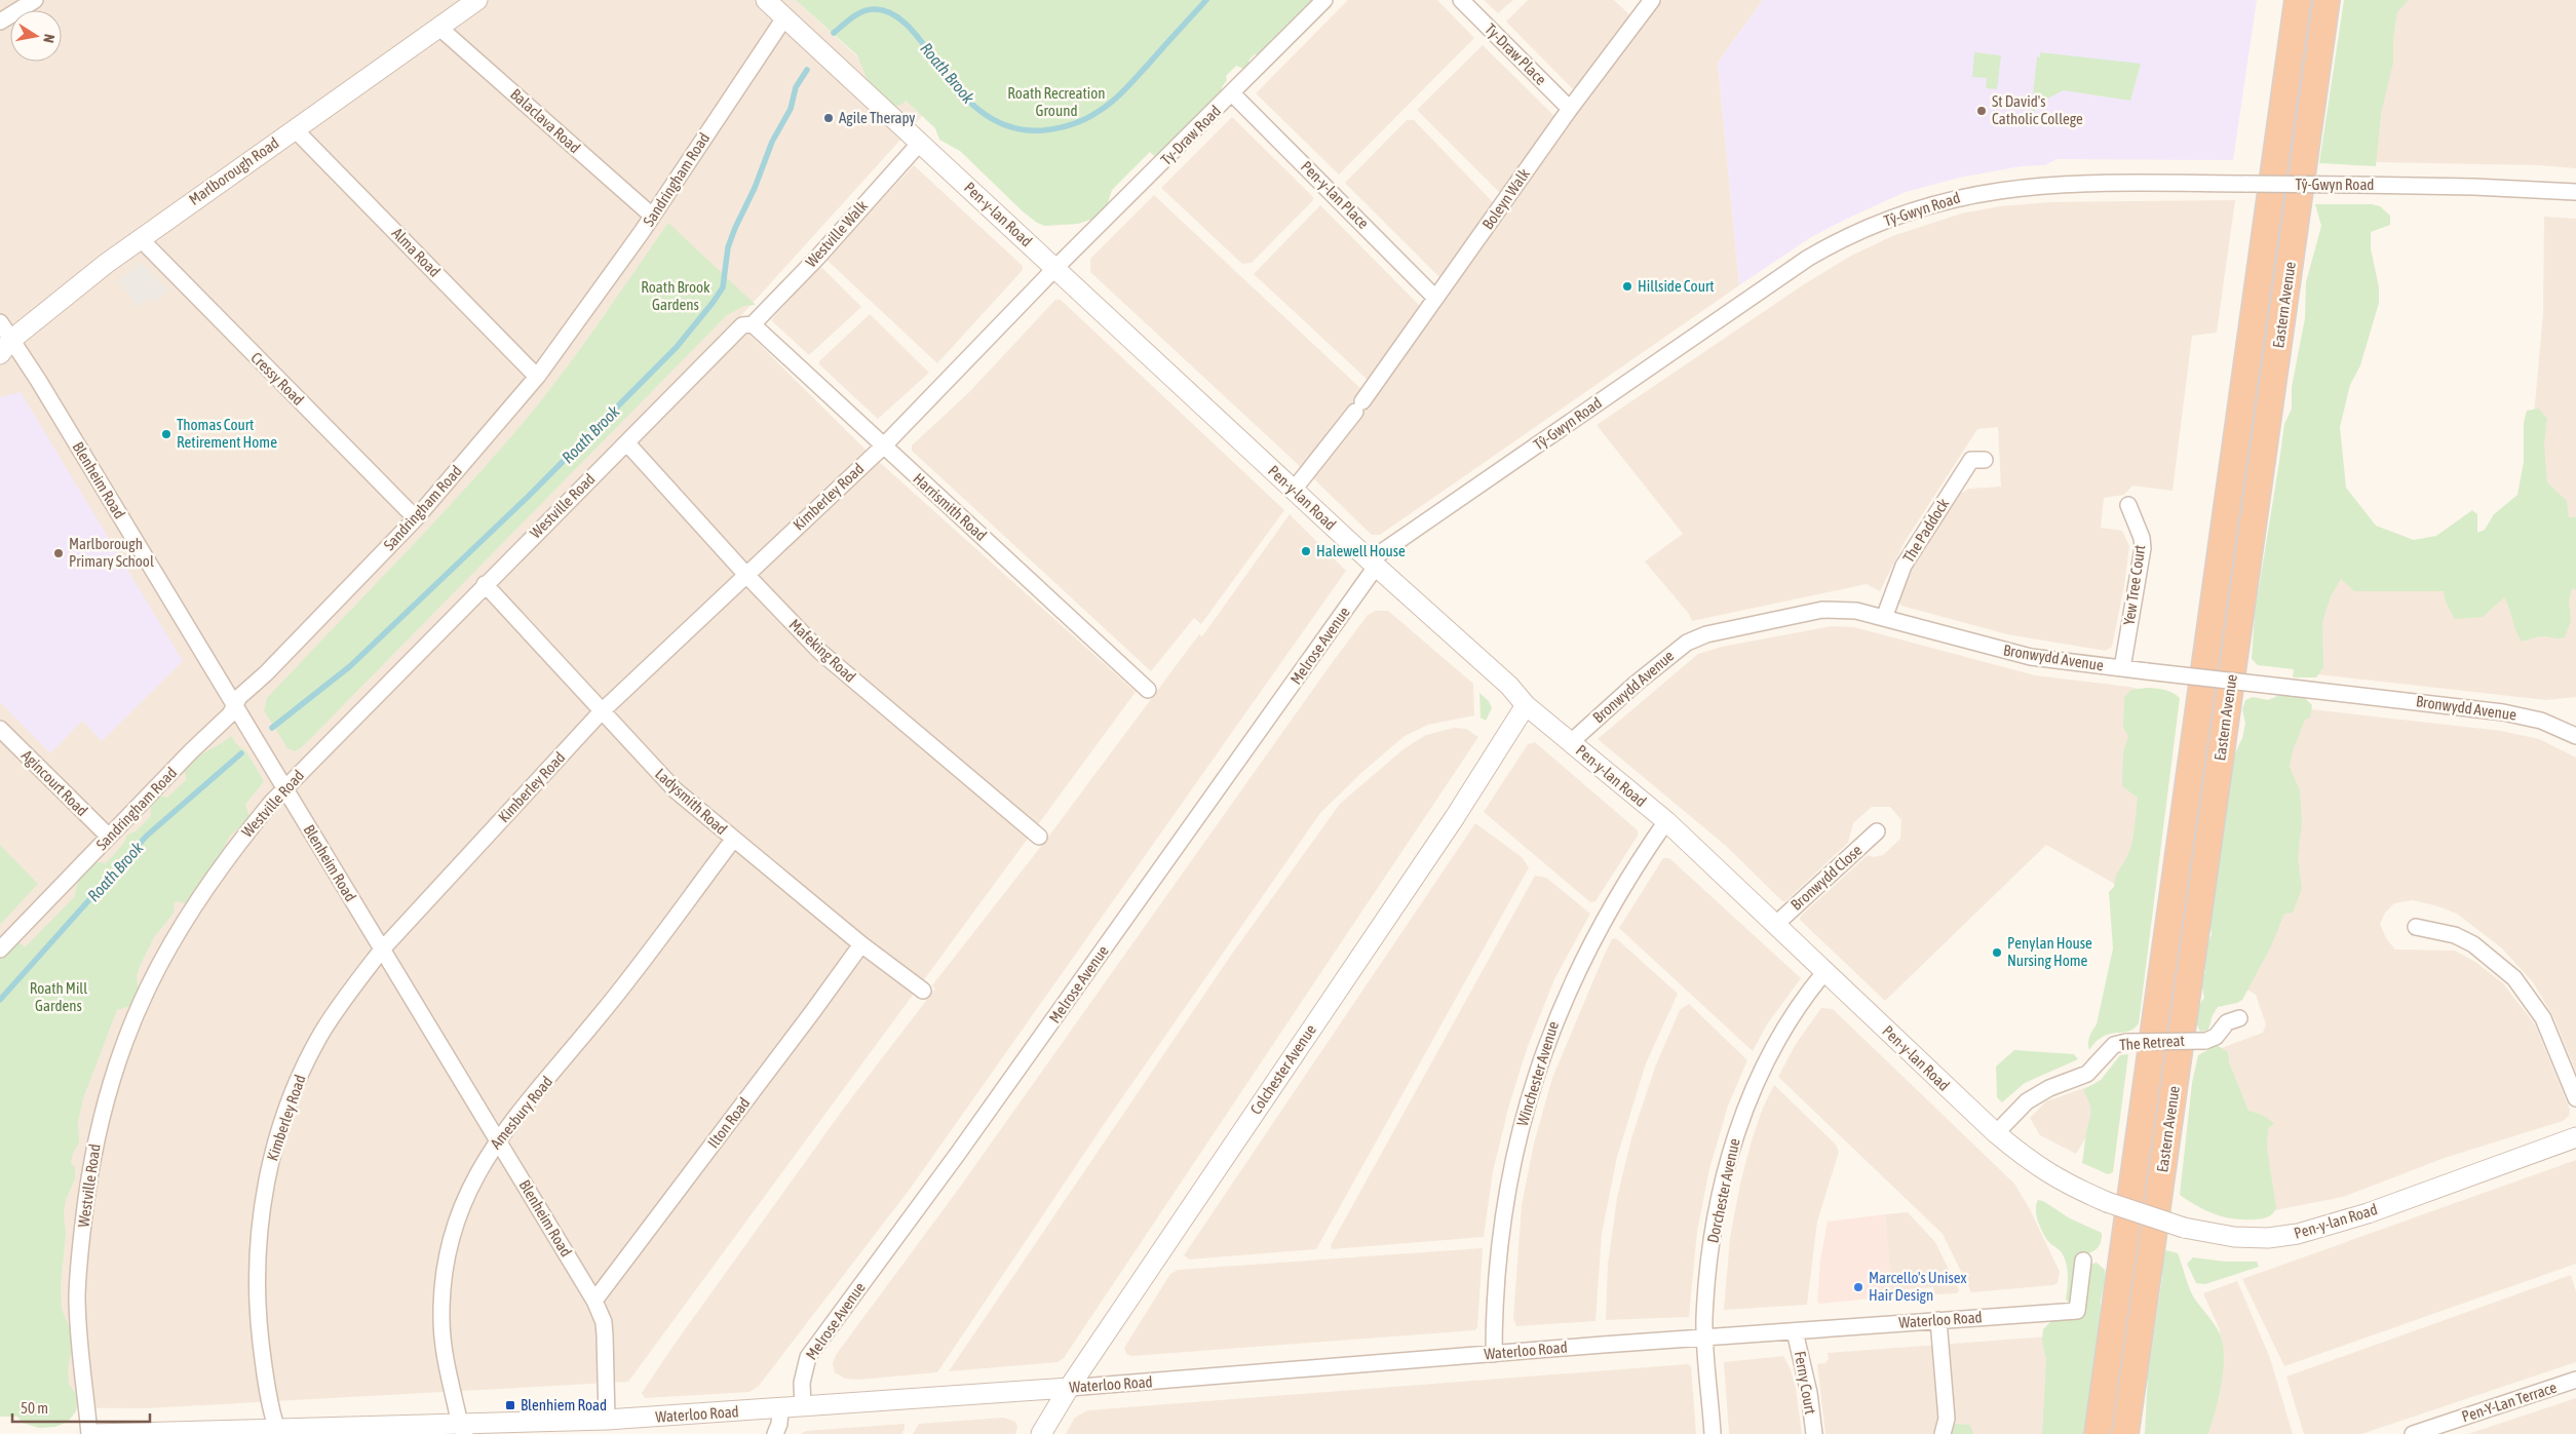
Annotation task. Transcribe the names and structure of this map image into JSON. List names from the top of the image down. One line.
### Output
{"streets":{"highway":["Eastern Avenue"],"street":["Ty-Draw Place","Balaclava Road","Ty-Draw Road","Marlborough Road","Sandringham Road","Tŷ-Gwyn Road","Pen-y-lan Place","Boleyn Walk","Pen-y-lan Road","Westville Walk","Alma Road","Cressy Road","Blenheim Road","Kimberley Road","Westville Road","Harrismith Road","The Paddock","Yew Tree Court","Melrose Avenue","Mafeking Road","Bronwydd Avenue","Agincourt Road","Ladysmith Road","Bronwydd Close","The Retreat","Colchester Avenue","Winchester Avenue","Amesbury Road","Ilton Road","Dorchester Avenue","Waterloo Road","Ferny Court","Pen-Y-Lan Terrace"]},"crossings":[["Ty-Draw Place","Boleyn Walk"],["Balaclava Road","Marlborough Road"],["Balaclava Road","Sandringham Road"],["Ty-Draw Road","Pen-y-lan Place"],["Ty-Draw Road","Pen-y-lan Road"],["Ty-Draw Road","Kimberley Road"],["Marlborough Road","Alma Road"],["Marlborough Road","Cressy Road"],["Marlborough Road","Blenheim Road"],["Sandringham Road","Pen-y-lan Road"],["Sandringham Road","Alma Road"],["Sandringham Road","Cressy Road"],["Sandringham Road","Blenheim Road"],["Sandringham Road","Agincourt Road"],["Tŷ-Gwyn Road","Pen-y-lan Road"],["Tŷ-Gwyn Road","Melrose Avenue"],["Pen-y-lan Place","Boleyn Walk"],["Boleyn Walk","Pen-y-lan Road"],["Pen-y-lan Road","Westville Walk"],["Pen-y-lan Road","Kimberley Road"],["Pen-y-lan Road","Melrose Avenue"],["Pen-y-lan Road","Bronwydd Avenue"],["Pen-y-lan Road","Bronwydd Close"],["Pen-y-lan Road","The Retreat"],["Pen-y-lan Road","Colchester Avenue"],["Pen-y-lan Road","Winchester Avenue"],["Pen-y-lan Road","Dorchester Avenue"],["Westville Walk","Westville Road"],["Westville Walk","Harrismith Road"],["Blenheim Road","Kimberley Road"],["Blenheim Road","Westville Road"],["Blenheim Road","Amesbury Road"],["Blenheim Road","Ilton Road"],["Blenheim Road","Waterloo Road"],["Kimberley Road","Harrismith Road"],["Kimberley Road","Mafeking Road"],["Kimberley Road","Ladysmith Road"],["Kimberley Road","Waterloo Road"],["Westville Road","Harrismith Road"],["Westville Road","Mafeking Road"],["Westville Road","Ladysmith Road"],["The Paddock","Bronwydd Avenue"],["Yew Tree Court","Bronwydd Avenue"],["Melrose Avenue","Waterloo Road"],["Ladysmith Road","Amesbury Road"],["Ladysmith Road","Ilton Road"],["Colchester Avenue","Waterloo Road"],["Winchester Avenue","Waterloo Road"],["Amesbury Road","Waterloo Road"],["Dorchester Avenue","Waterloo Road"],["Waterloo Road","Ferny Court"]],"water":["Roath Brook"],"parks":["Roath Recreation Ground","Roath Brook Gardens","Roath Mill Gardens"],"places":{"other":["St David's Catholic College","Agile Therapy","Hillside Court","Thomas Court Retirement Home","Halewell House","Marlborough Primary School","Penylan House Nursing Home","Marcello's Unisex Hair Design"],"transit":["Blenhiem Road"]},"scale_bar":"50 m","north":"right"}
